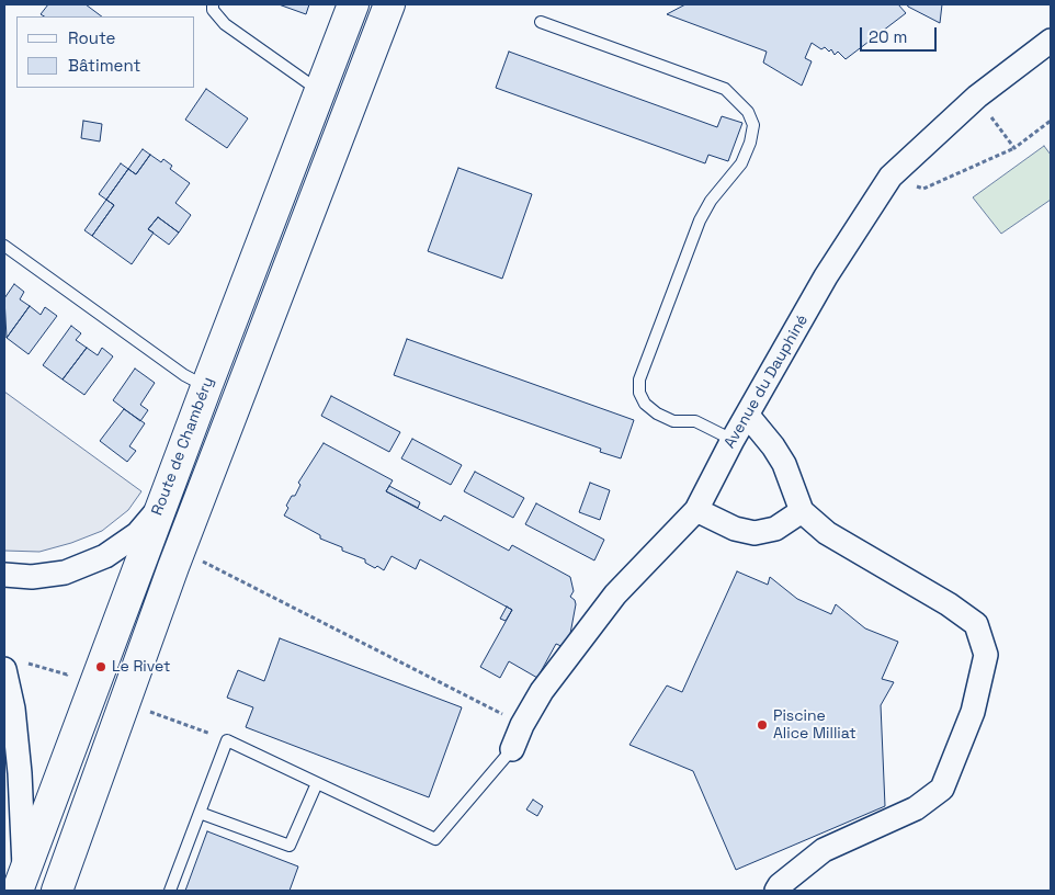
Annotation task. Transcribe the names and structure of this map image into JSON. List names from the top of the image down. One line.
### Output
{"streets":{"main road":["Route de Chambéry"],"street":["Avenue du Dauphiné"]},"places":["Le Rivet","Piscine Alice Milliat"],"legend":["Route","Bâtiment"],"scale_bar":"20 m"}
